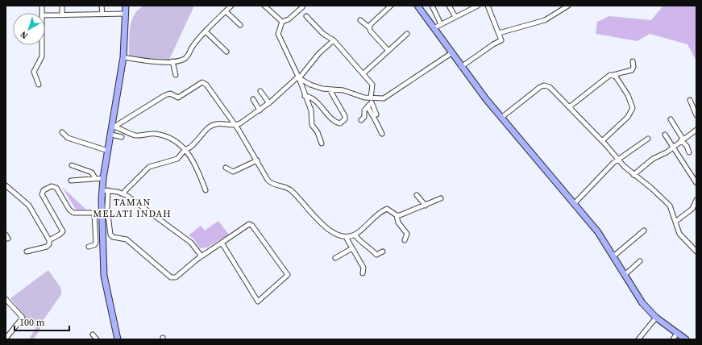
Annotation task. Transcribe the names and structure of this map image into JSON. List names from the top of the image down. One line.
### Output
{"districts":["TAMAN MELATI INDAH"],"scale_bar":"100 m","north":"bottom left"}
